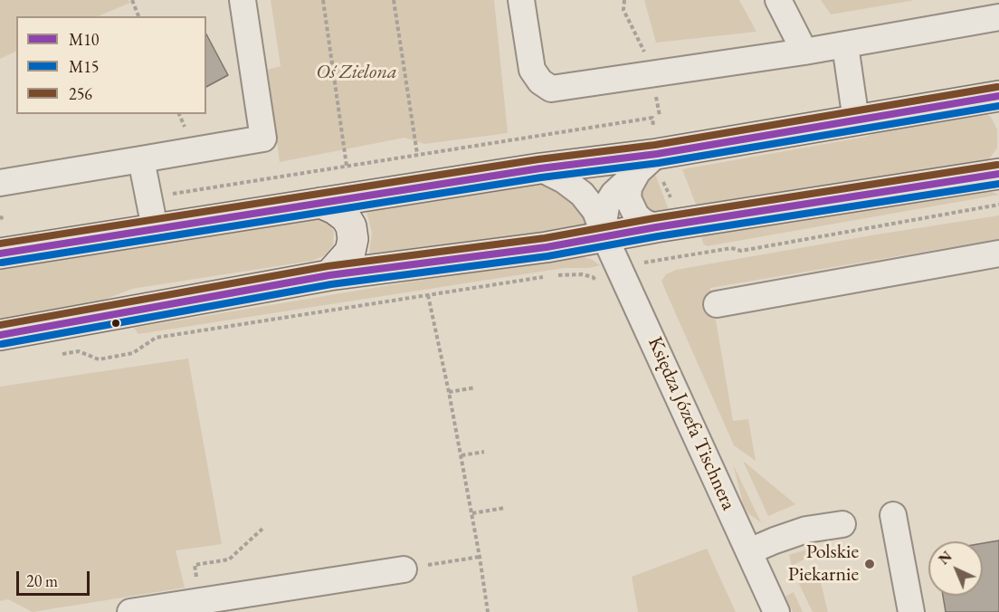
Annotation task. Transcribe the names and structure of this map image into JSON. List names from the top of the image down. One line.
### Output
{"streets":{"street":["Księdza Józefa Tischnera"]},"parks":["Oś Zielona"],"places":["Polskie Piekarnie"],"lines":["transit line 256","transit line M10","transit line M15"],"legend":["M10","M15","256"],"scale_bar":"20 m","north":"top left"}
